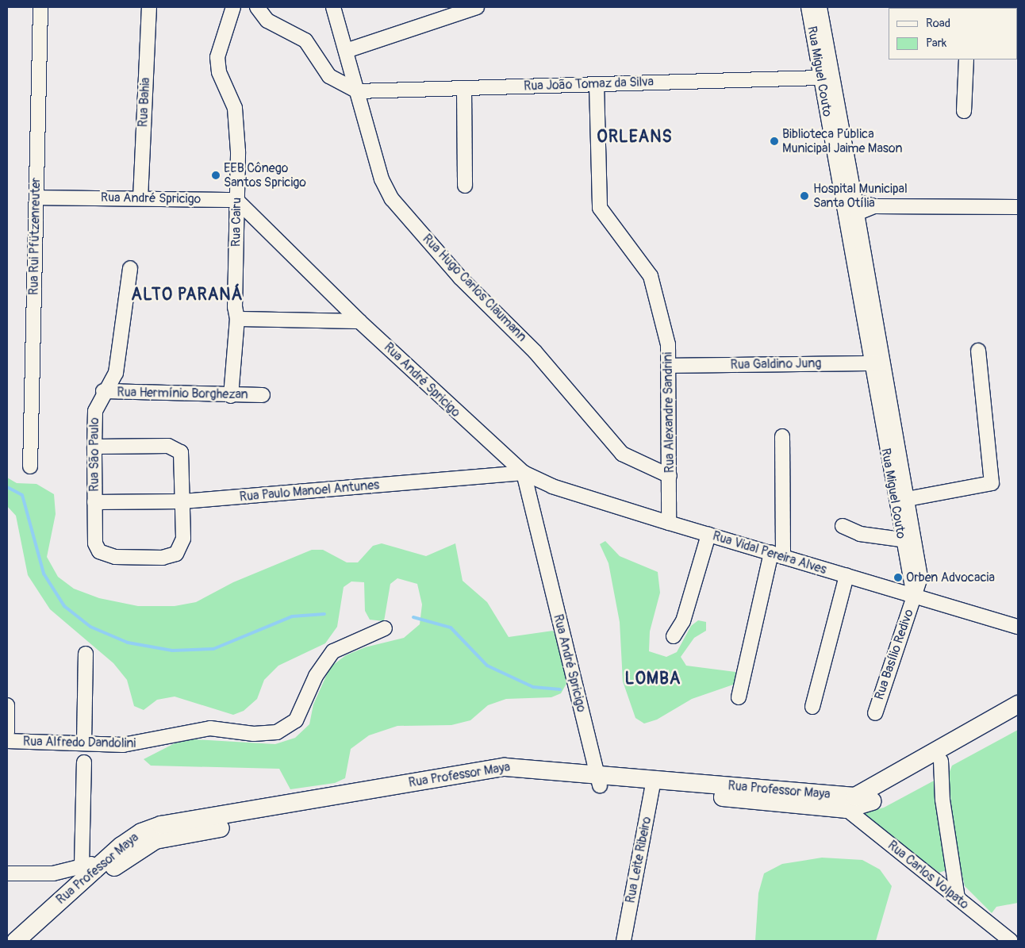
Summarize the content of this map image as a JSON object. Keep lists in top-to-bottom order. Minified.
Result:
{"streets":{"main road":["Rua Professor Maya"],"street":["Rua Miguel Couto","Rua João Tomaz da Silva","Rua Bahia","Rua André Spricigo","Rua Cairu","Rua Rui Pfützenreuter","Rua Hugo Carlos Claumann","Rua Galdino Jung","Rua Hermínio Borghezan","Rua Alexandre Sandrini","Rua São Paulo","Rua Paulo Manoel Antunes","Rua Vidal Pereira Alves","Rua Basílio Redivo","Rua Alfredo Dandolini","Rua Leite Ribeiro","Rua Carlos Volpato"]},"crossings":[["Rua Miguel Couto","Rua João Tomaz da Silva"],["Rua Miguel Couto","Rua Galdino Jung"],["Rua Miguel Couto","Rua Vidal Pereira Alves"],["Rua Miguel Couto","Rua Basílio Redivo"],["Rua João Tomaz da Silva","Rua Hugo Carlos Claumann"],["Rua João Tomaz da Silva","Rua Alexandre Sandrini"],["Rua Bahia","Rua André Spricigo"],["Rua André Spricigo","Rua Cairu"],["Rua André Spricigo","Rua Rui Pfützenreuter"],["Rua André Spricigo","Rua Paulo Manoel Antunes"],["Rua André Spricigo","Rua Vidal Pereira Alves"],["Rua André Spricigo","Rua Professor Maya"],["Rua Cairu","Rua Hermínio Borghezan"],["Rua Hugo Carlos Claumann","Rua Alexandre Sandrini"],["Rua Galdino Jung","Rua Alexandre Sandrini"],["Rua Hermínio Borghezan","Rua São Paulo"],["Rua Alexandre Sandrini","Rua Vidal Pereira Alves"],["Rua São Paulo","Rua Paulo Manoel Antunes"],["Rua Paulo Manoel Antunes","Rua Vidal Pereira Alves"],["Rua Vidal Pereira Alves","Rua Basílio Redivo"],["Rua Professor Maya","Rua Leite Ribeiro"],["Rua Professor Maya","Rua Carlos Volpato"]],"districts":["ORLEANS","ALTO PARANÁ","LOMBA"],"places":["Biblioteca Pública Municipal Jaime Mason","EEB Cônego Santos Spricigo","Hospital Municipal Santa Otília","Orben Advocacia"],"legend":["Road","Park"]}
